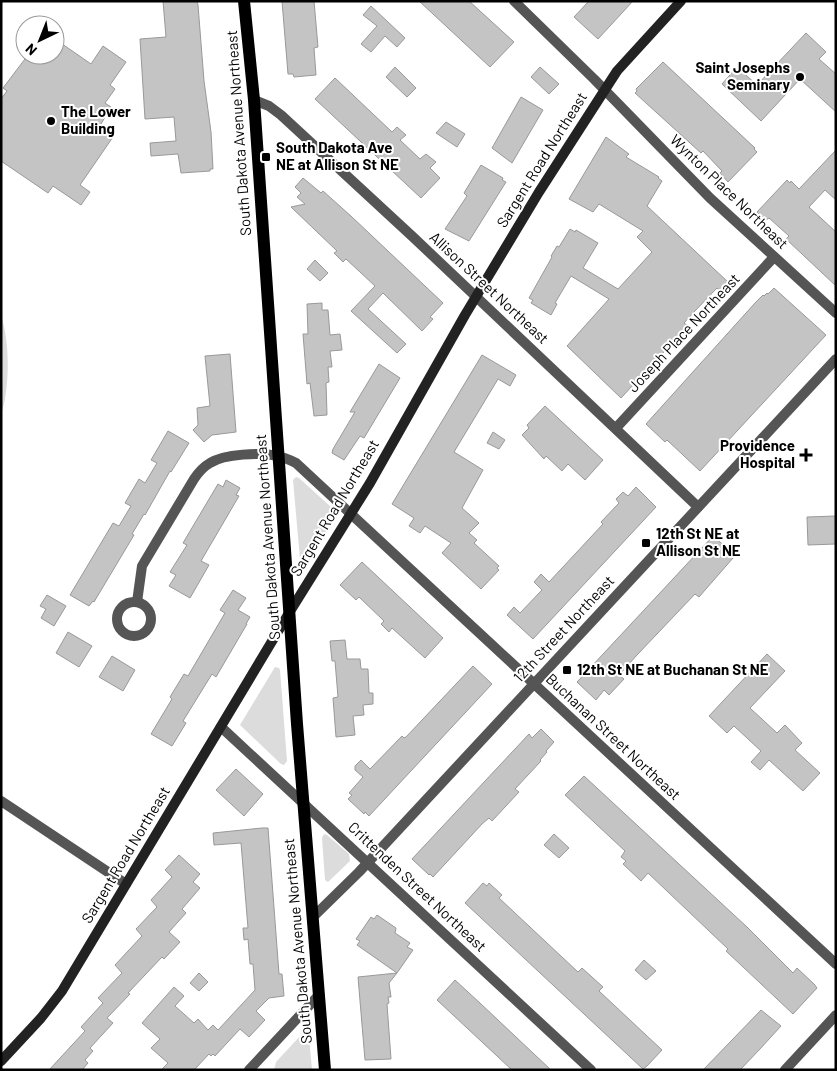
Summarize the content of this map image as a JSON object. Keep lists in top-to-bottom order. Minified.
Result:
{"streets":{"main road":["South Dakota Avenue Northeast","Sargent Road Northeast"],"street":["Wynton Place Northeast","Allison Street Northeast","Joseph Place Northeast","12th Street Northeast","Buchanan Street Northeast","Crittenden Street Northeast"]},"crossings":[["South Dakota Avenue Northeast","Sargent Road Northeast"],["South Dakota Avenue Northeast","Allison Street Northeast"],["South Dakota Avenue Northeast","12th Street Northeast"],["South Dakota Avenue Northeast","Buchanan Street Northeast"],["South Dakota Avenue Northeast","Crittenden Street Northeast"],["Sargent Road Northeast","Wynton Place Northeast"],["Sargent Road Northeast","Allison Street Northeast"],["Sargent Road Northeast","Buchanan Street Northeast"],["Sargent Road Northeast","Crittenden Street Northeast"],["Wynton Place Northeast","Joseph Place Northeast"],["Allison Street Northeast","Joseph Place Northeast"],["Allison Street Northeast","12th Street Northeast"],["12th Street Northeast","Buchanan Street Northeast"],["12th Street Northeast","Crittenden Street Northeast"]],"places":{"other":["Saint Josephs Seminary","The Lower Building"],"transit":["South Dakota Ave NE at Allison St NE","12th St NE at Allison St NE","12th St NE at Buchanan St NE"],"health":["Providence Hospital"]},"north":"bottom left"}
